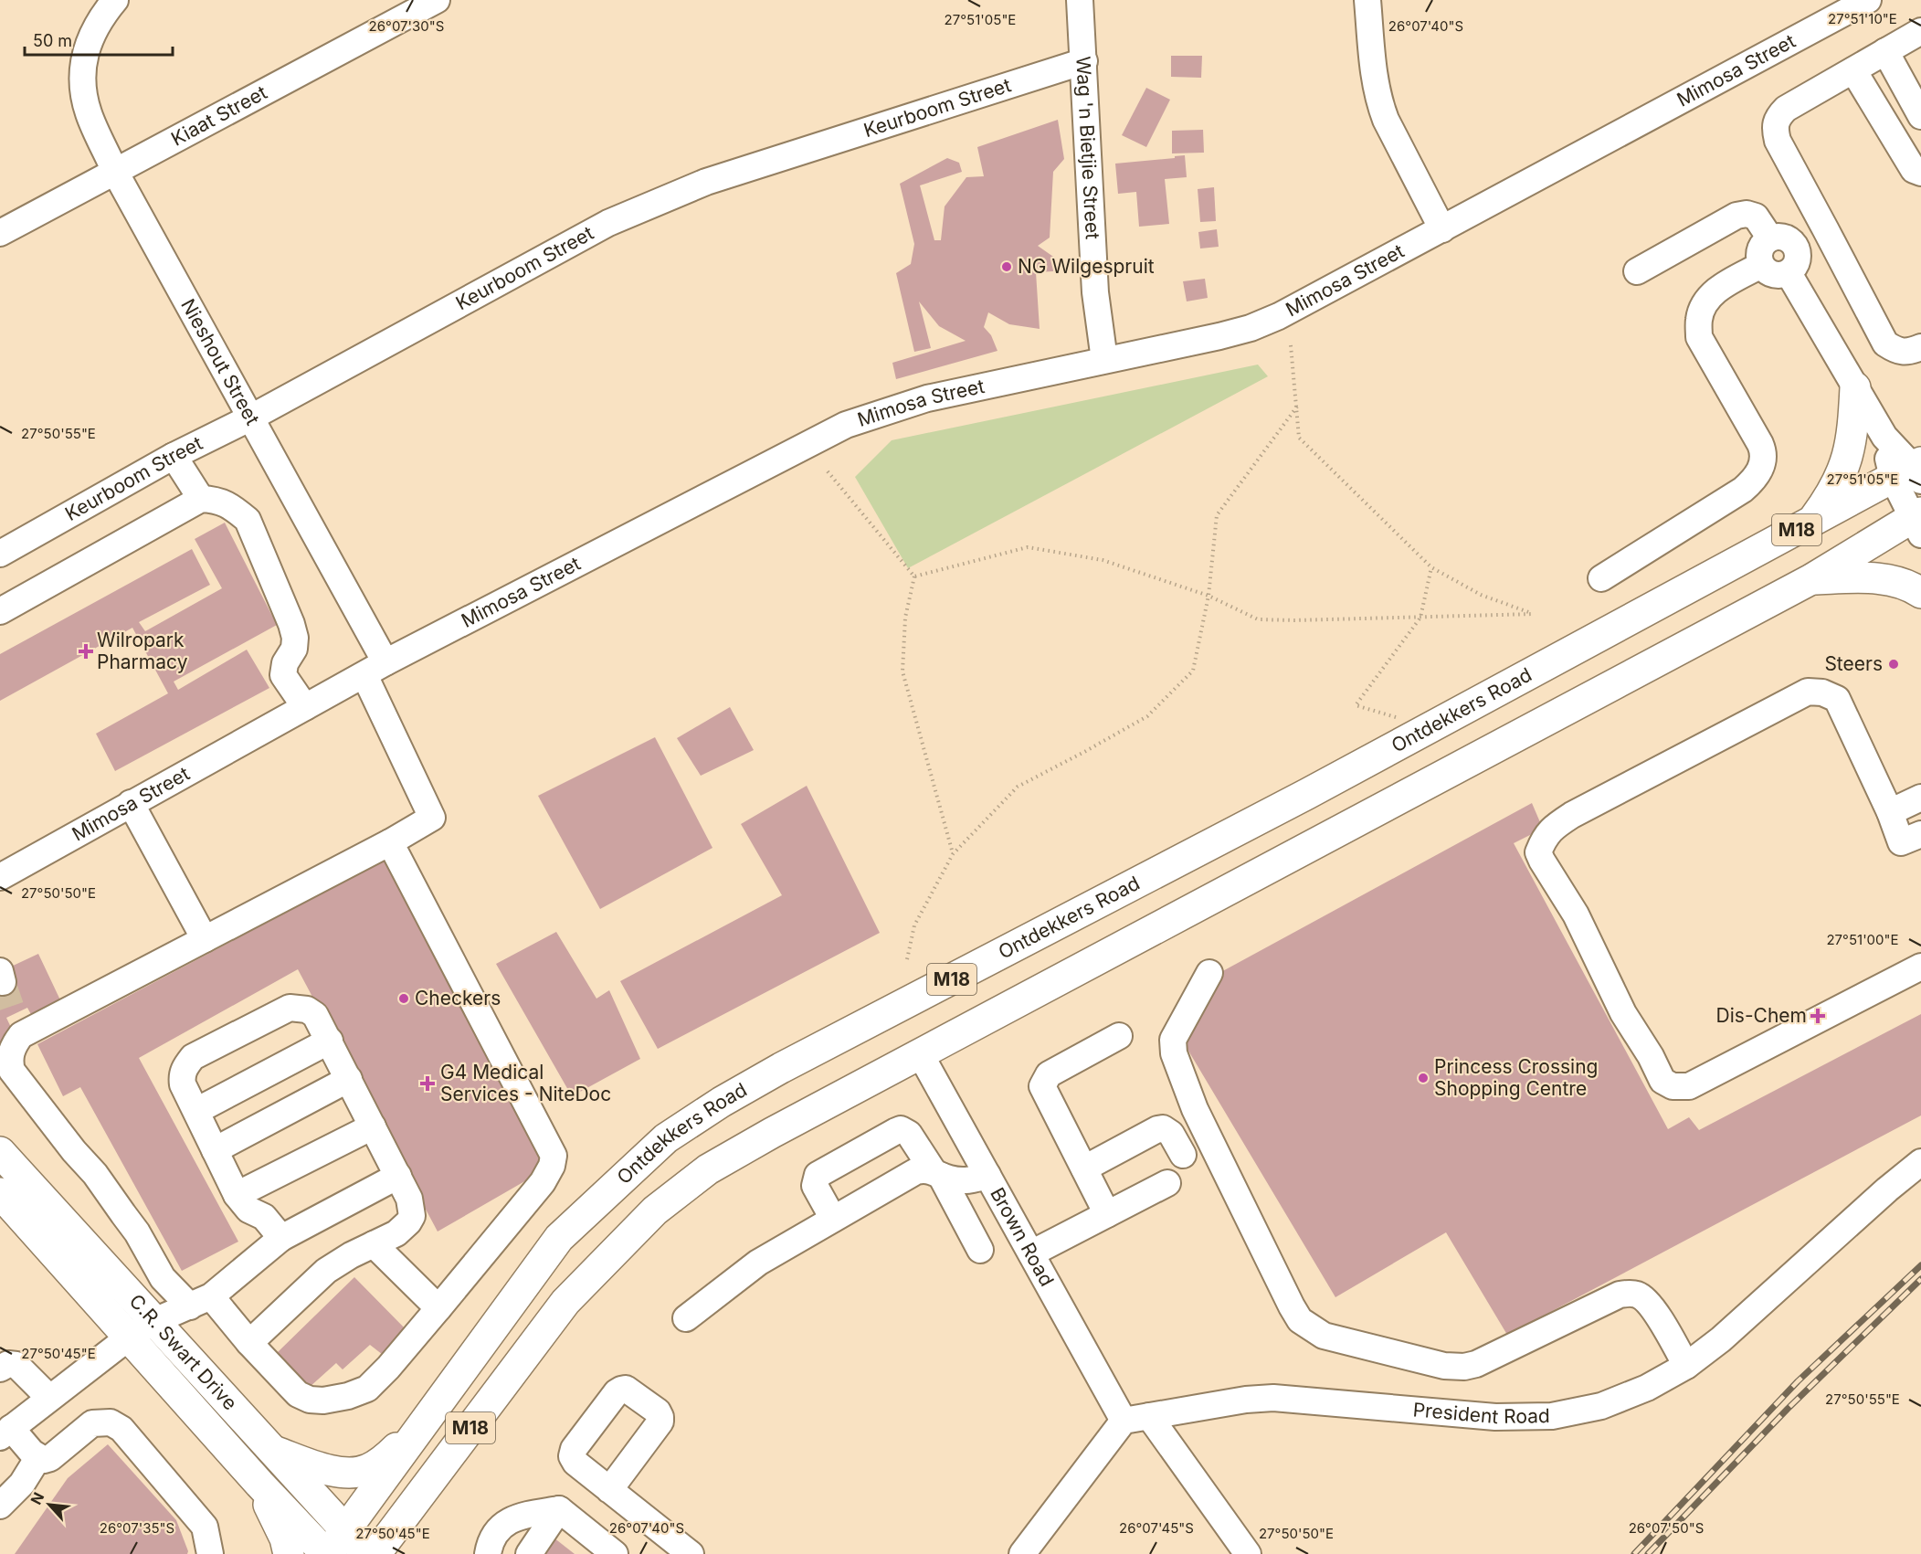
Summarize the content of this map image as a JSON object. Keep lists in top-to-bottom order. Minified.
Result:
{"streets":{"main road":["M18","Ontdekkers Road","C.R. Swart Drive"],"street":["Mimosa Street","Keurboom Street","Kiaat Street","Wag 'n Bietjie Street","Nieshout Street","Brown Road","President Road"]},"crossings":[["Mimosa Street","Wag 'n Bietjie Street"],["Mimosa Street","Nieshout Street"],["Keurboom Street","Wag 'n Bietjie Street"],["Keurboom Street","Nieshout Street"],["Kiaat Street","Nieshout Street"],["M18","Brown Road"],["Ontdekkers Road","C.R. Swart Drive"],["Brown Road","President Road"]],"places":{"other":["NG Wilgespruit","Steers","Checkers","Princess Crossing Shopping Centre"],"health":["Wilropark Pharmacy","Dis-Chem","G4 Medical Services - NiteDoc"]},"scale_bar":"50 m","north":"top left","coordinates":["27°51'10\"E","27°51'05\"E","26°07'30\"S","26°07'40\"S","27°50'55\"E","27°50'50\"E","27°51'00\"E","27°50'45\"E","26°07'35\"S","26°07'45\"S","26°07'50\"S"]}
